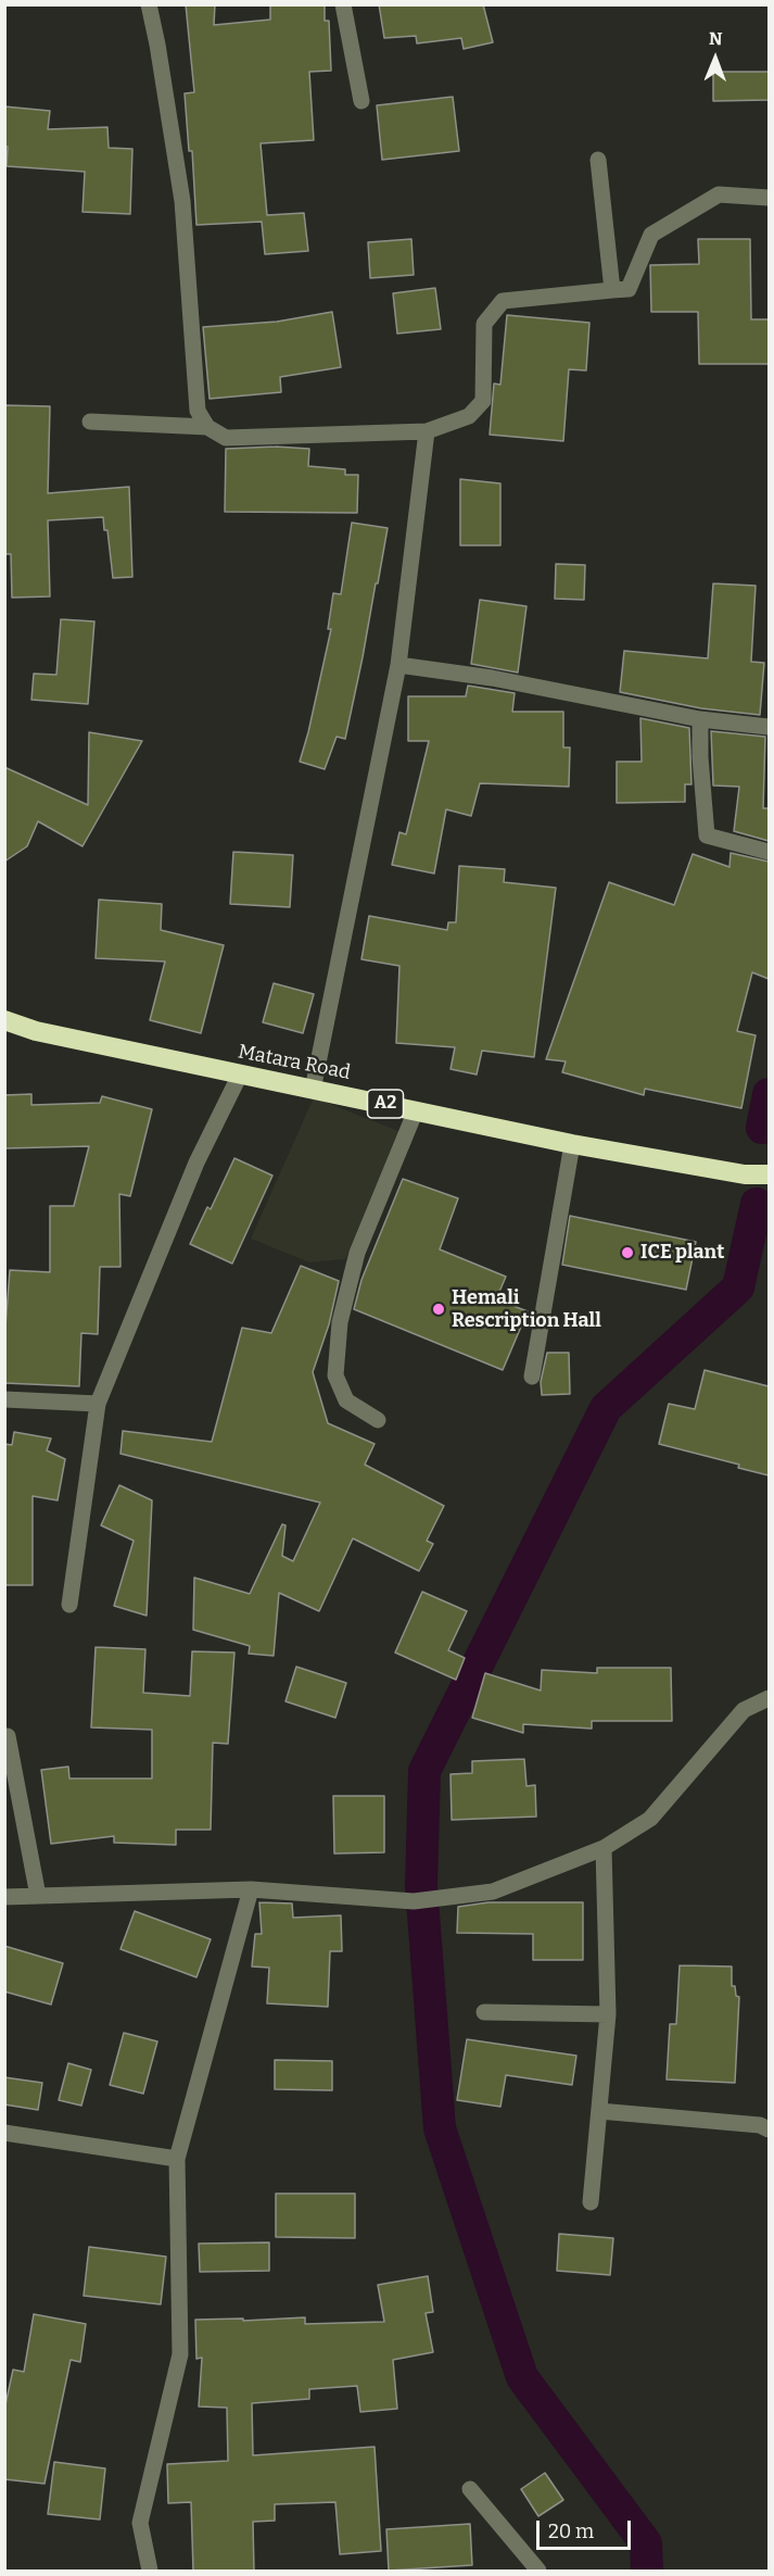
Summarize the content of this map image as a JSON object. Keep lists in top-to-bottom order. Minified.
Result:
{"streets":{"highway":["Matara Road","A2"]},"places":["ICE plant","Hemali Rescription Hall"],"scale_bar":"20 m","north":"top"}
